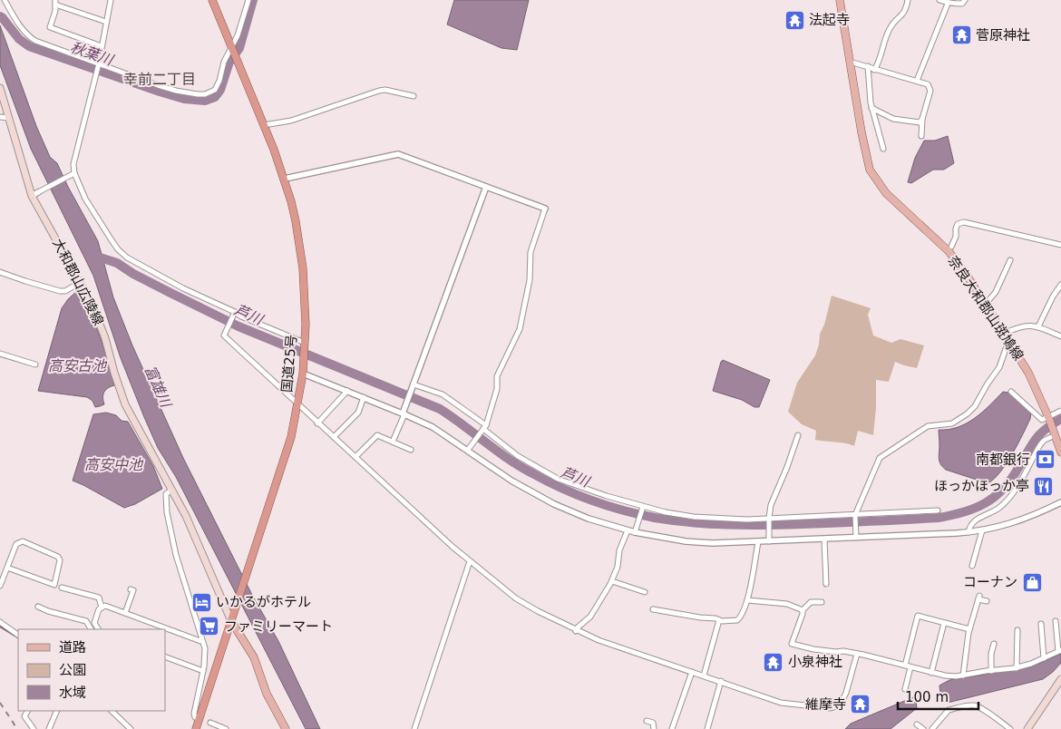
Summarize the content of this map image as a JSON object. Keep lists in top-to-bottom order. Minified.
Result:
{"streets":{"highway":["国道25号"],"main road":["大和郡山広陵線","奈良大和郡山斑鳩線"]},"crossings":[["大和郡山広陵線","国道25号"]],"districts":["幸前二丁目"],"water":["秋葉川","芦川","高安古池","富雄川","高安中池"],"places":{"temple":["法起寺","菅原神社","小泉神社","維摩寺"],"bank":["南都銀行"],"restaurant":["ほっかほっか亭"],"shop":["コーナン"],"hotel":["いかるがホテル"],"supermarket":["ファミリーマート"]},"legend":["道路","公園","水域"],"scale_bar":"100 m"}
